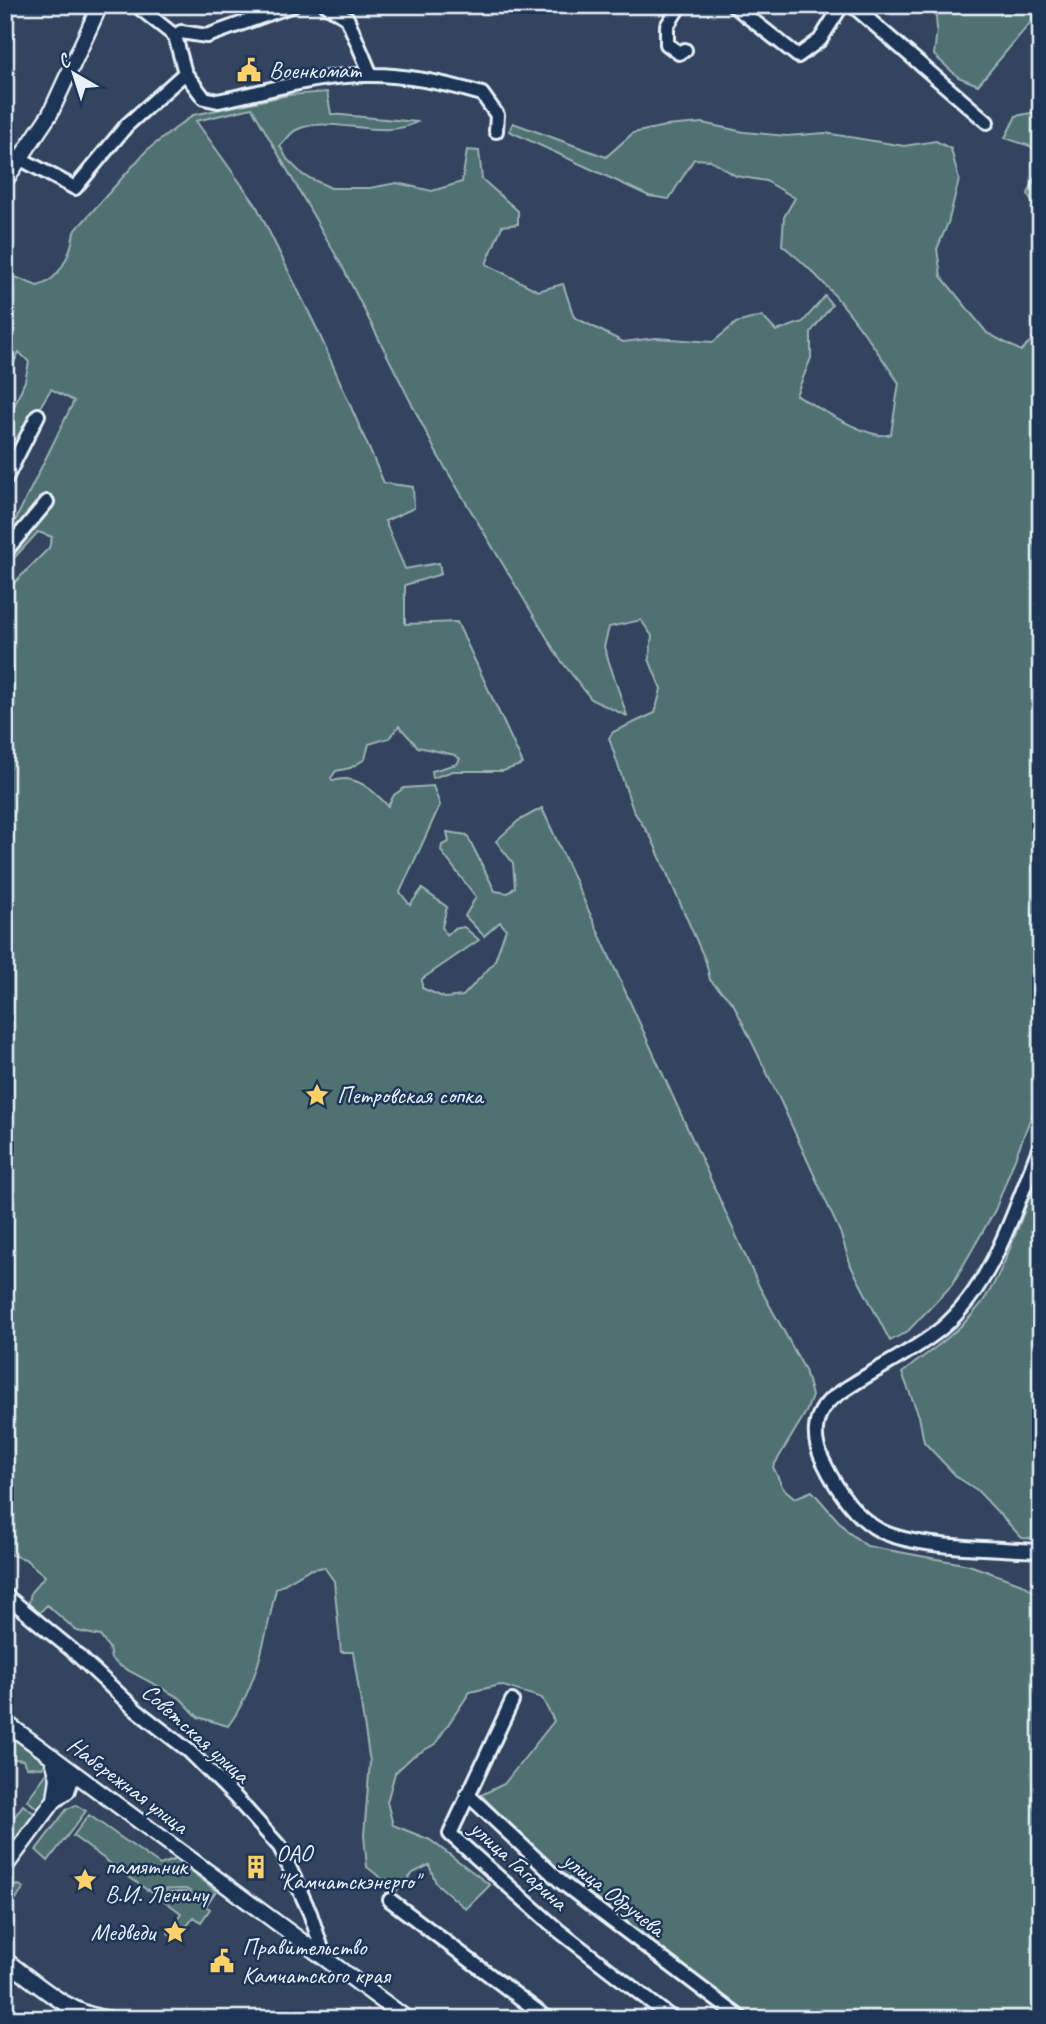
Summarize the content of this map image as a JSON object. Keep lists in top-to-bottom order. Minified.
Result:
{"streets":{"main road":["Набережная улица"],"street":["Советская улица","улица Гагарина","улица Обручева"]},"crossings":[["Советская улица","Набережная улица"],["улица Гагарина","улица Обручева"]],"places":{"public building":["Военкомат","Правительство Камчатского края"],"place":["Петровская сопка","памятник В.И. Ленину","Медведи"],"building":["ОАО \"Камчатскэнерго\""]},"north":"top left"}
